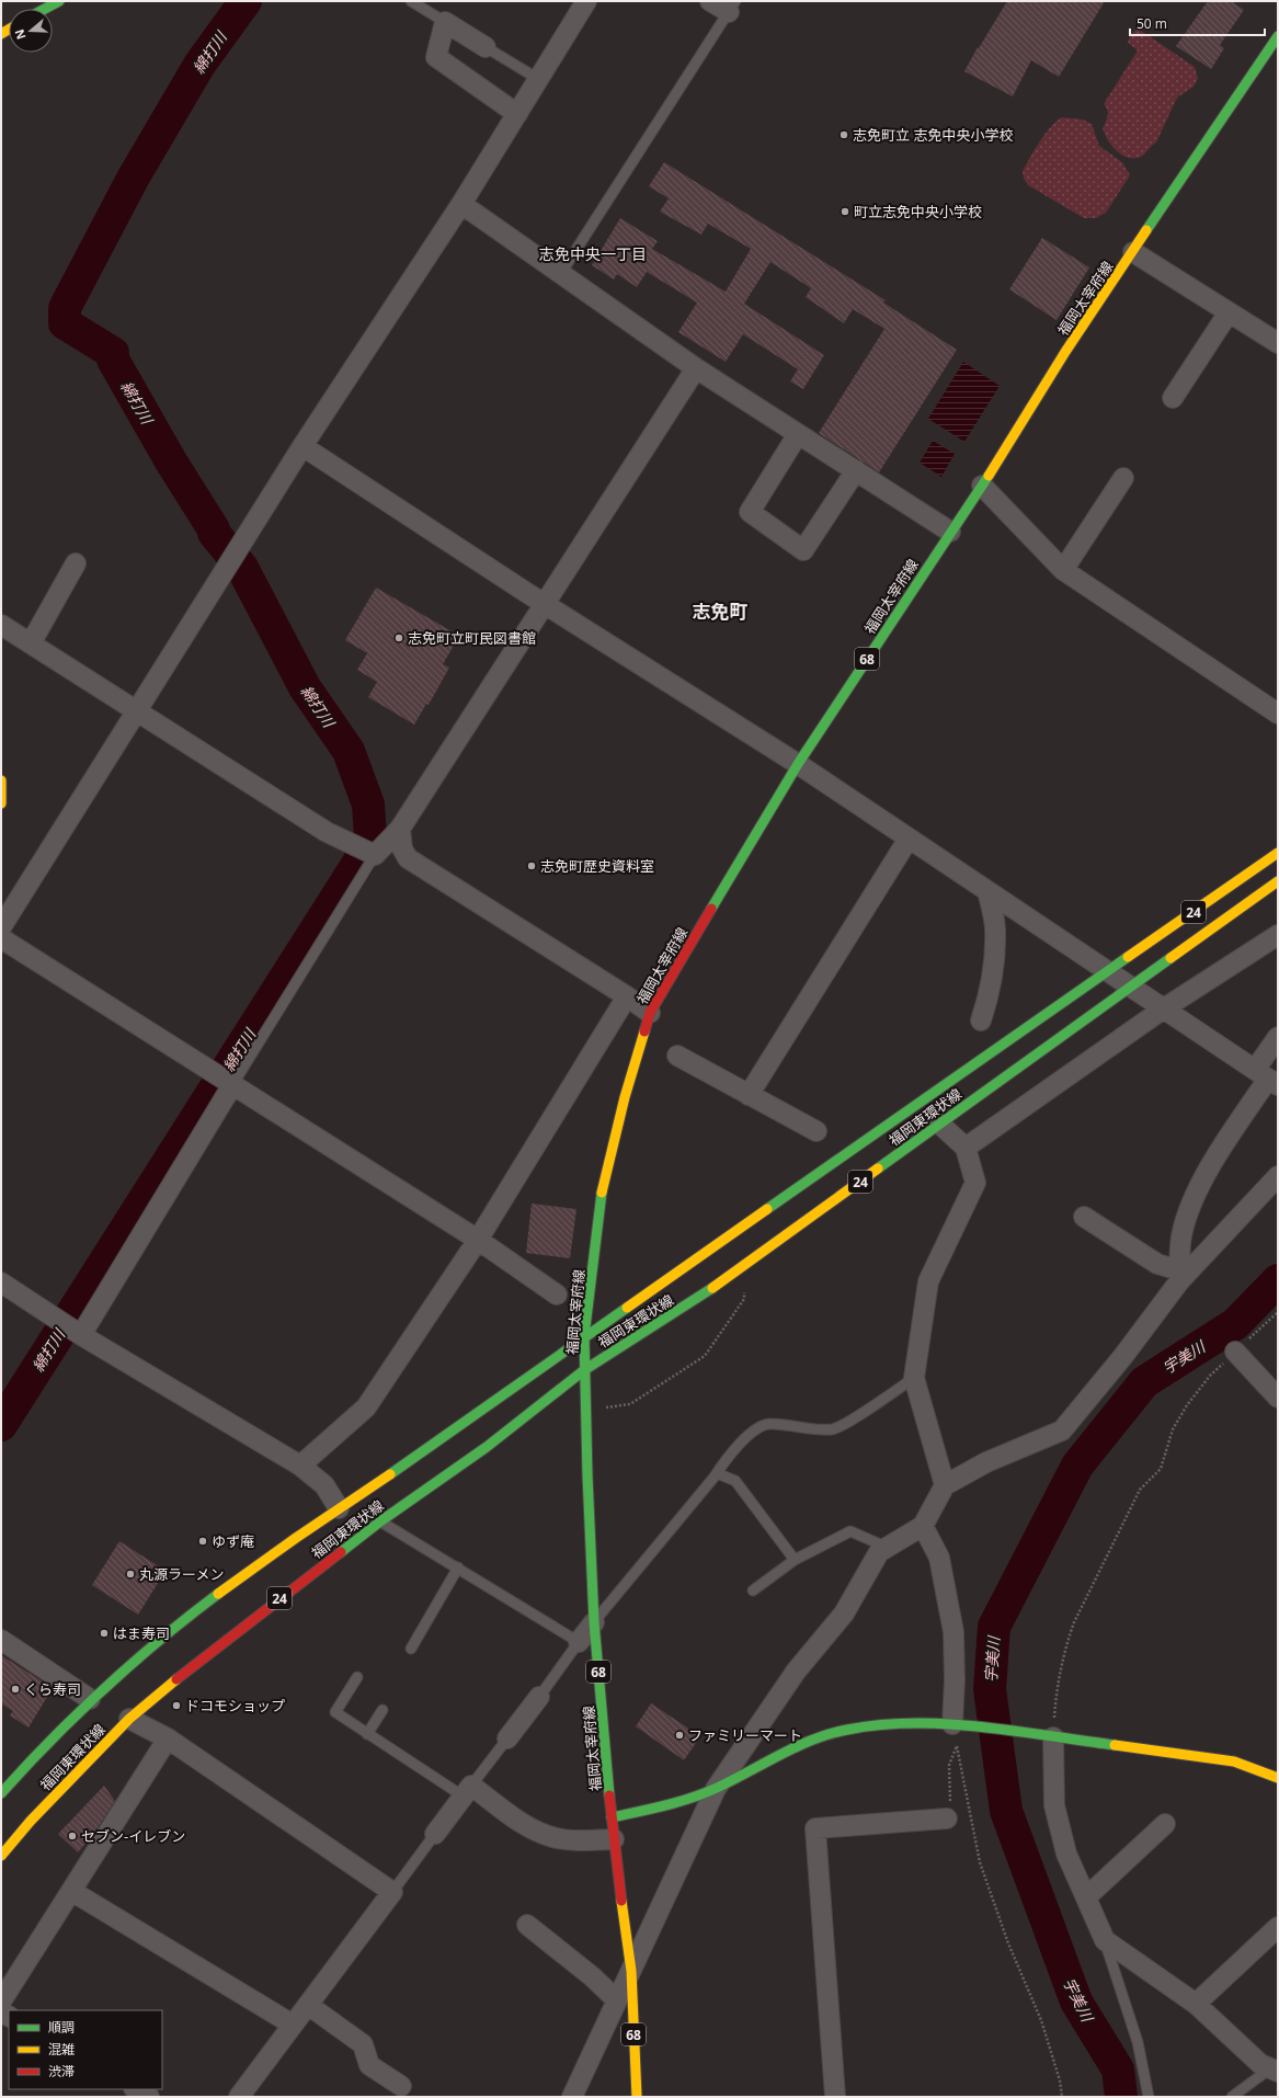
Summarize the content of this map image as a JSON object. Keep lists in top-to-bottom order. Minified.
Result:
{"streets":{"main road":["福岡太宰府線","68","24","福岡東環状線"]},"crossings":[["福岡太宰府線","福岡東環状線"]],"districts":["志免中央一丁目","志免町"],"water":["綿打川","宇美川"],"places":["志免町立 志免中央小学校","町立志免中央小学校","志免町立町民図書館","志免町歴史資料室","ゆず庵","丸源ラーメン","はま寿司","くら寿司","ドコモショップ","ファミリーマート","セブン-イレブン"],"legend":["順調","混雑","渋滞"],"scale_bar":"50 m","north":"left"}
